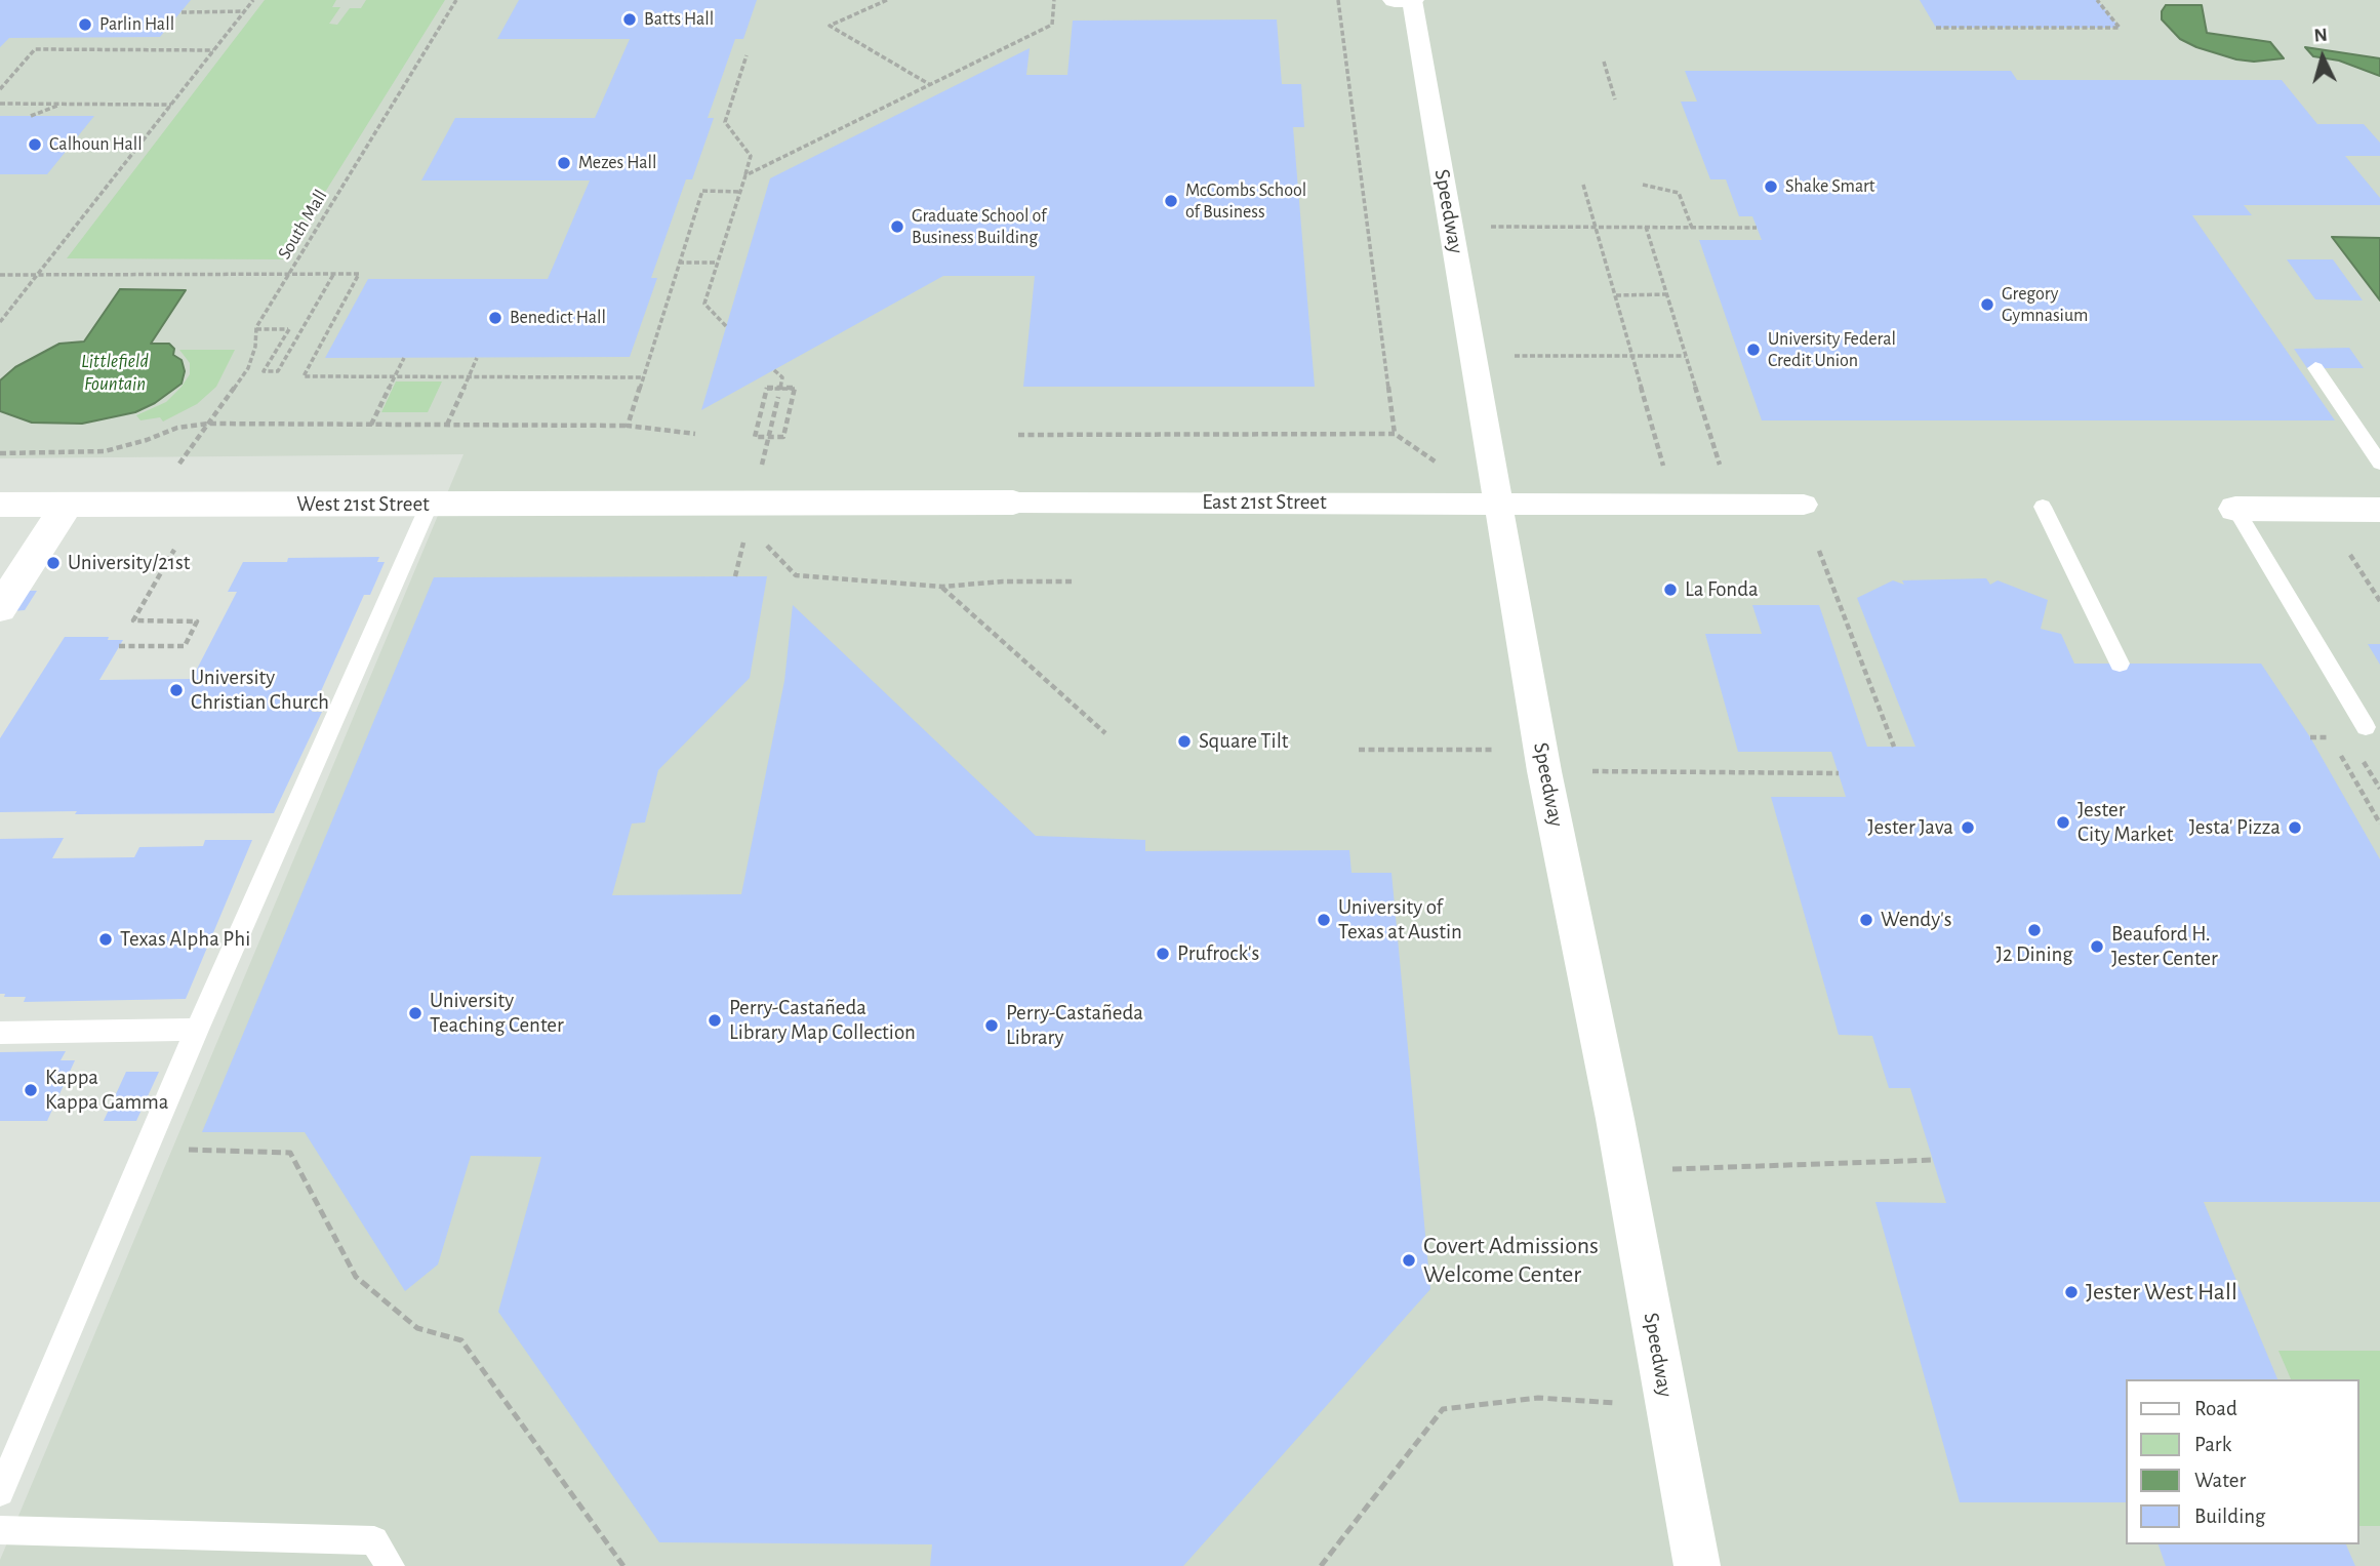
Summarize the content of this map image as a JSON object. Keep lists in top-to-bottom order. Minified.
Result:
{"streets":{"street":["Speedway","East 21st Street","West 21st Street"],"path":["South Mall"]},"crossings":[["Speedway","East 21st Street"],["East 21st Street","West 21st Street"]],"water":["Littlefield Fountain"],"places":["Batts Hall","Parlin Hall","Calhoun Hall","Mezes Hall","Shake Smart","McCombs School of Business","Graduate School of Business Building","Gregory Gymnasium","Benedict Hall","University Federal Credit Union","University/21st","La Fonda","University Christian Church","Square Tilt","Jester City Market","Jester Java","Jesta' Pizza","University of Texas at Austin","Wendy's","J2 Dining","Texas Alpha Phi","Beauford H. Jester Center","Prufrock's","University Teaching Center","Perry-Castañeda Library Map Collection","Perry-Castañeda Library","Kappa Kappa Gamma","Covert Admissions Welcome Center","Jester West Hall"],"legend":["Road","Park","Water","Building"],"north":"top"}
